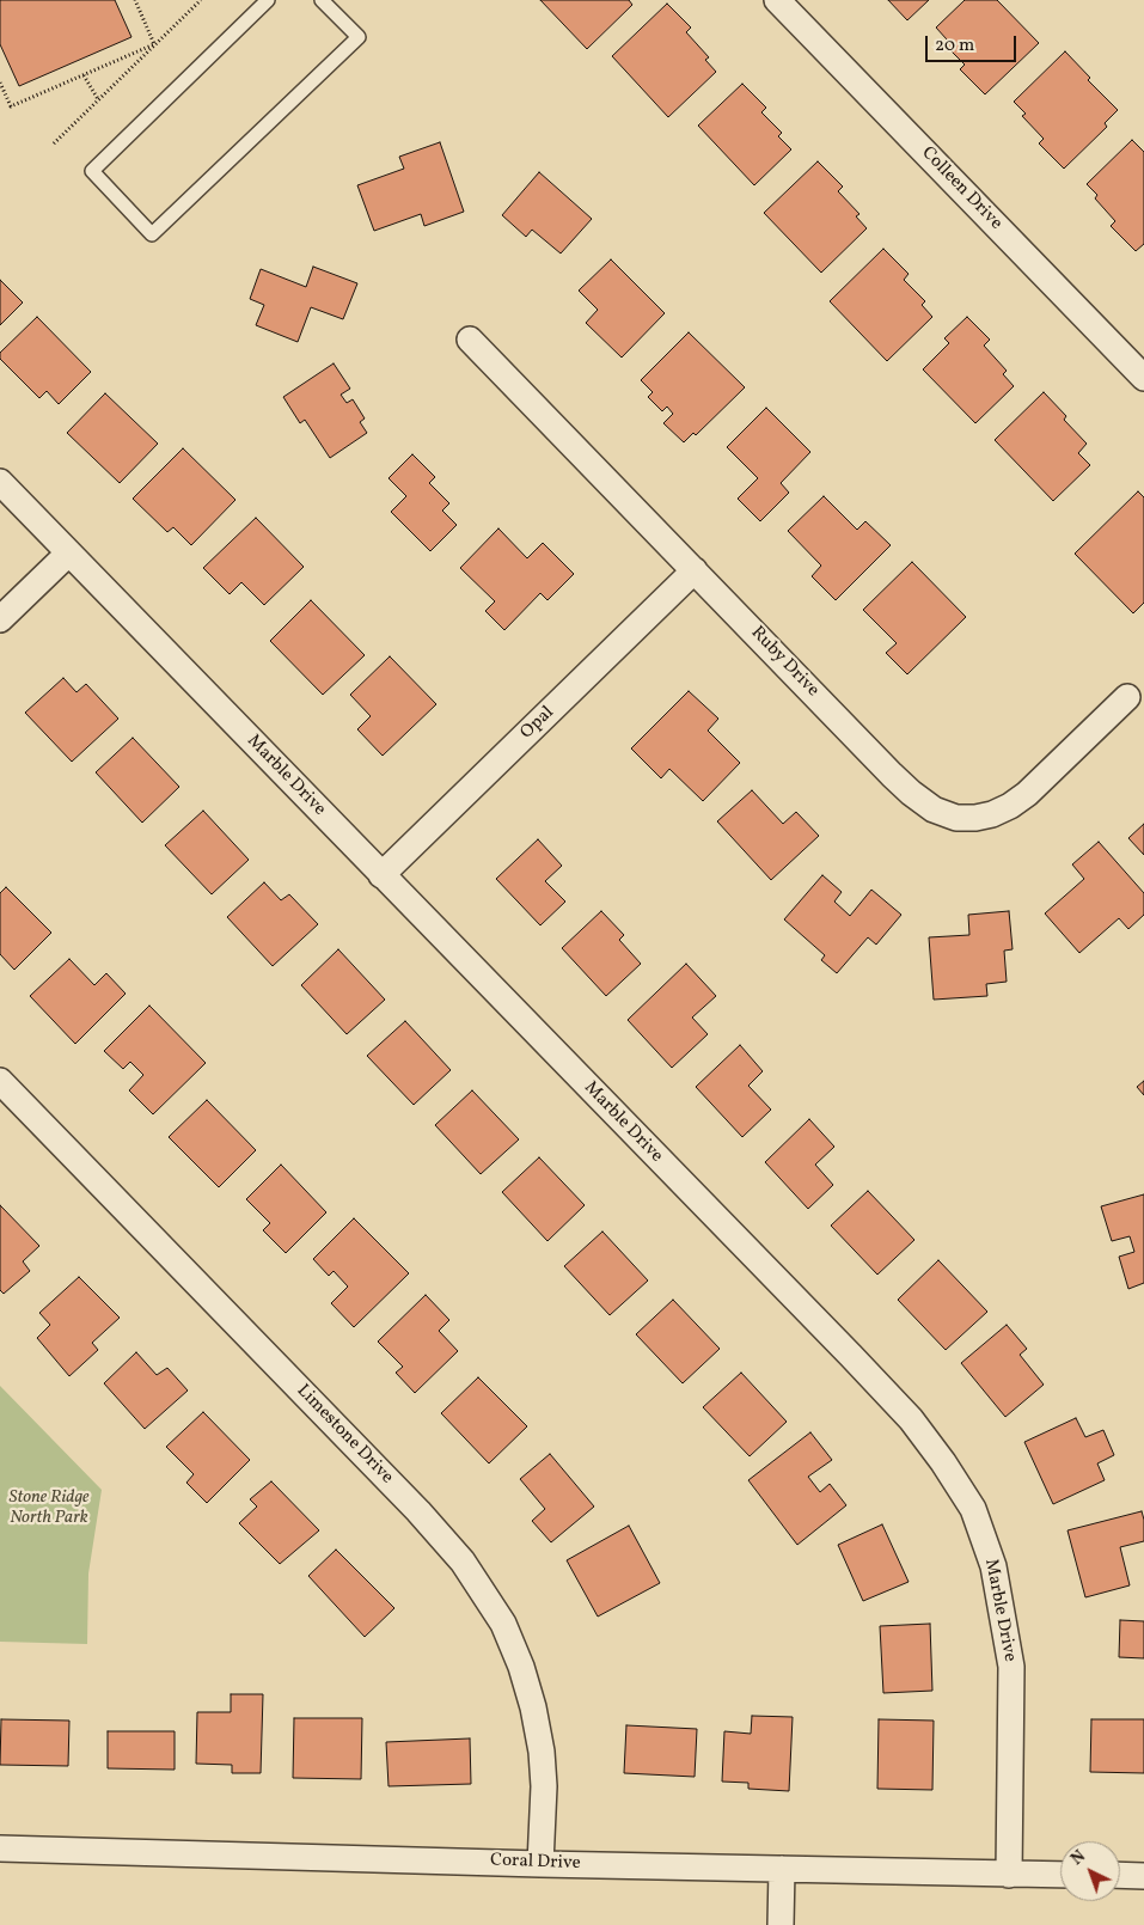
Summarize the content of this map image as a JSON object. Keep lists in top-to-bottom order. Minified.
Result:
{"streets":{"street":["Colleen Drive","Ruby Drive","Opal","Marble Drive","Limestone Drive","Coral Drive"]},"crossings":[["Ruby Drive","Opal"],["Opal","Marble Drive"],["Marble Drive","Coral Drive"],["Limestone Drive","Coral Drive"]],"parks":["Stone Ridge North Park"],"scale_bar":"20 m","north":"top left"}
